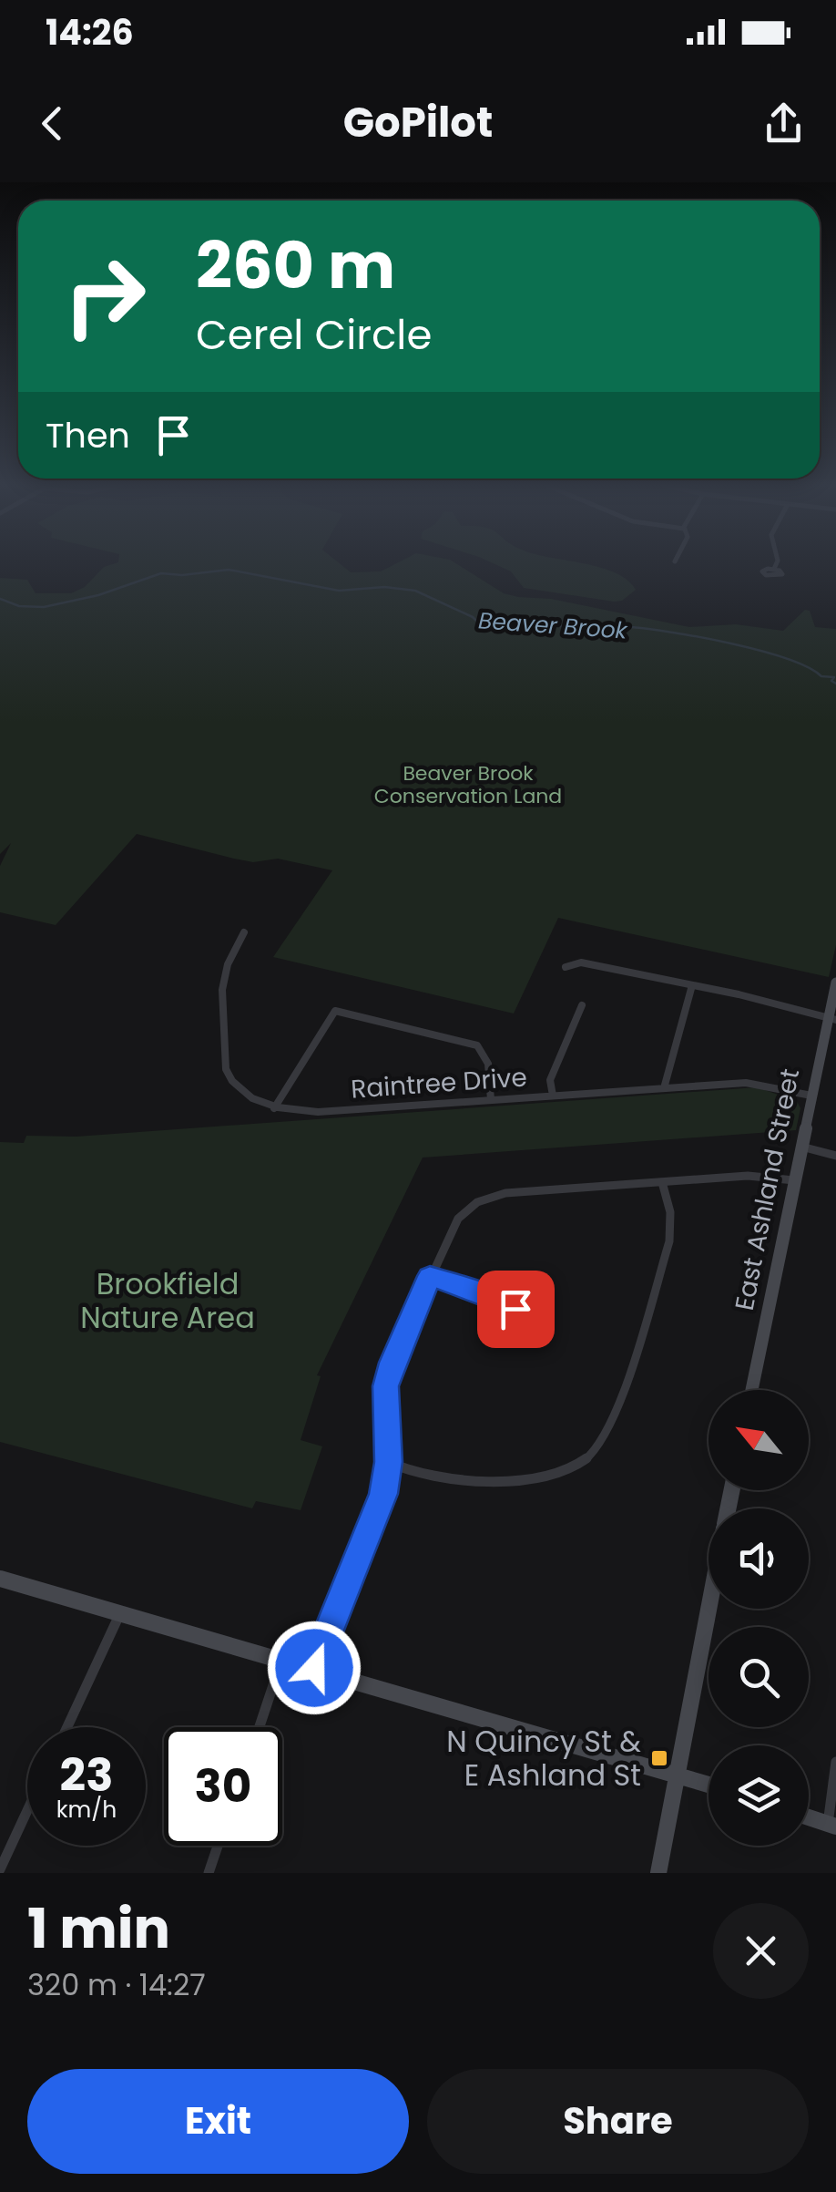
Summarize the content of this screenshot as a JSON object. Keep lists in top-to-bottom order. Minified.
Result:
{"streets":{"main road":["East Ashland Street"],"street":["Raintree Drive"]},"crossings":[["Raintree Drive","East Ashland Street"]],"water":["Beaver Brook"],"parks":["Beaver Brook Conservation Land","Brookfield Nature Area"],"places":{"transit":["N Quincy St & E Ashland St"]},"north":"top left","page":{"status":"14:26","header":"GoPilot","turn":["260 m","Cerel Circle"],"then":"Then","speed":"23 km/h","limit":"30","heading":["1 min","320 m · 14:27"],"buttons":["Exit","Share"]}}
